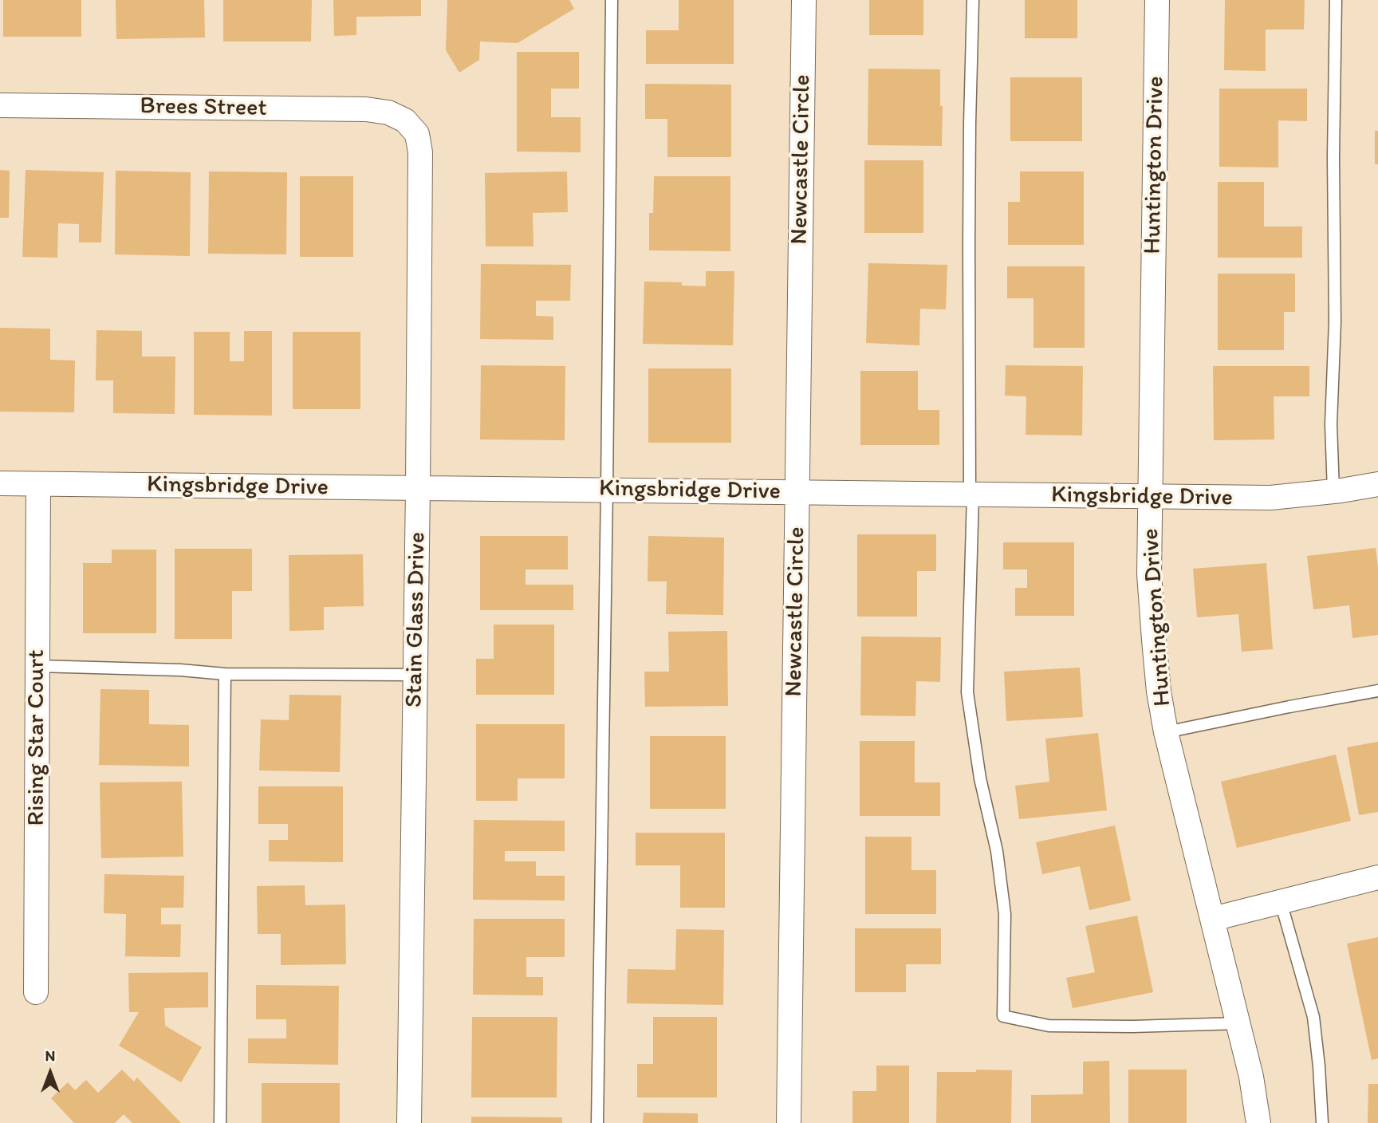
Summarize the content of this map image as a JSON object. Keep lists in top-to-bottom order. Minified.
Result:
{"streets":{"street":["Brees Street","Newcastle Circle","Huntington Drive","Kingsbridge Drive","Stain Glass Drive","Rising Star Court"]},"crossings":[["Brees Street","Stain Glass Drive"],["Newcastle Circle","Kingsbridge Drive"],["Huntington Drive","Kingsbridge Drive"],["Kingsbridge Drive","Stain Glass Drive"],["Kingsbridge Drive","Rising Star Court"]],"north":"top"}
